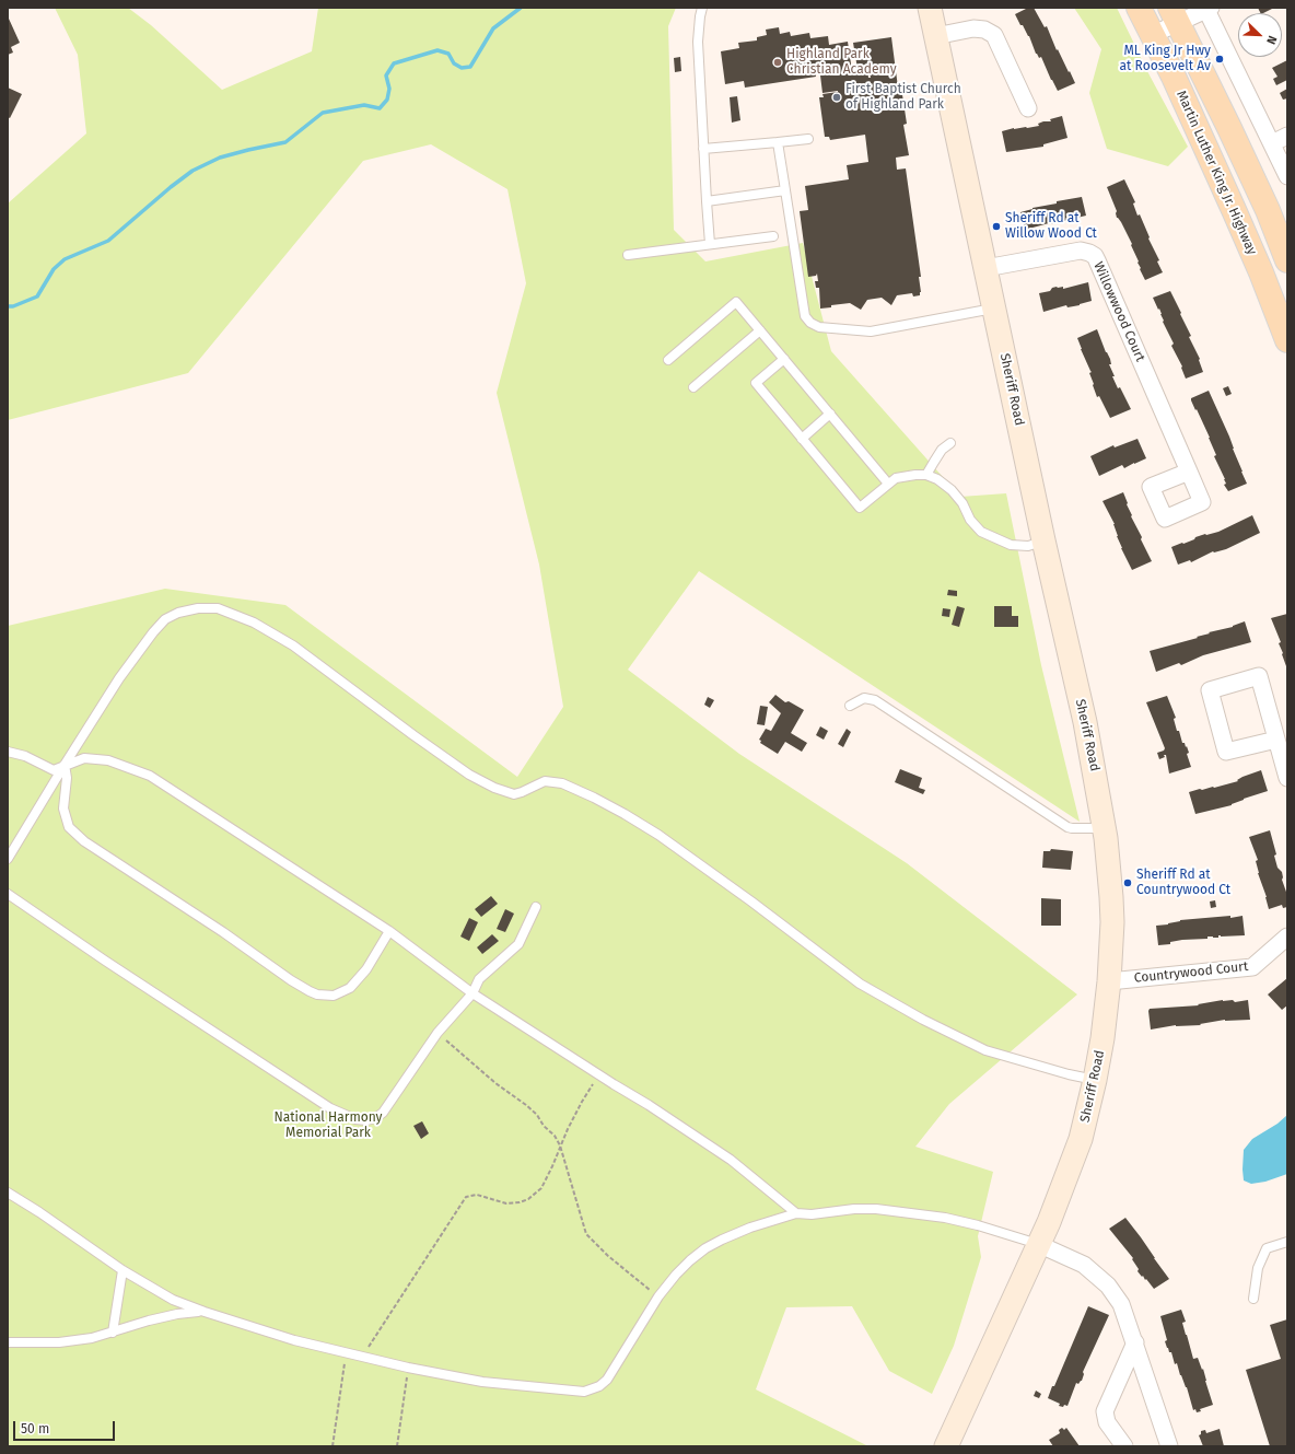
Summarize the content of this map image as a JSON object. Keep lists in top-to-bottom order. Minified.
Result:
{"streets":{"main road":["Martin Luther King Jr. Highway","Sheriff Road"],"street":["Willowwood Court","Countrywood Court"]},"crossings":[["Willowwood Court","Sheriff Road"],["Sheriff Road","Countrywood Court"]],"parks":["National Harmony Memorial Park"],"places":["ML King Jr Hwy at Roosevelt Av","Highland Park Christian Academy","First Baptist Church of Highland Park","Sheriff Rd at Willow Wood Ct","Sheriff Rd at Countrywood Ct"],"scale_bar":"50 m","north":"bottom right"}
